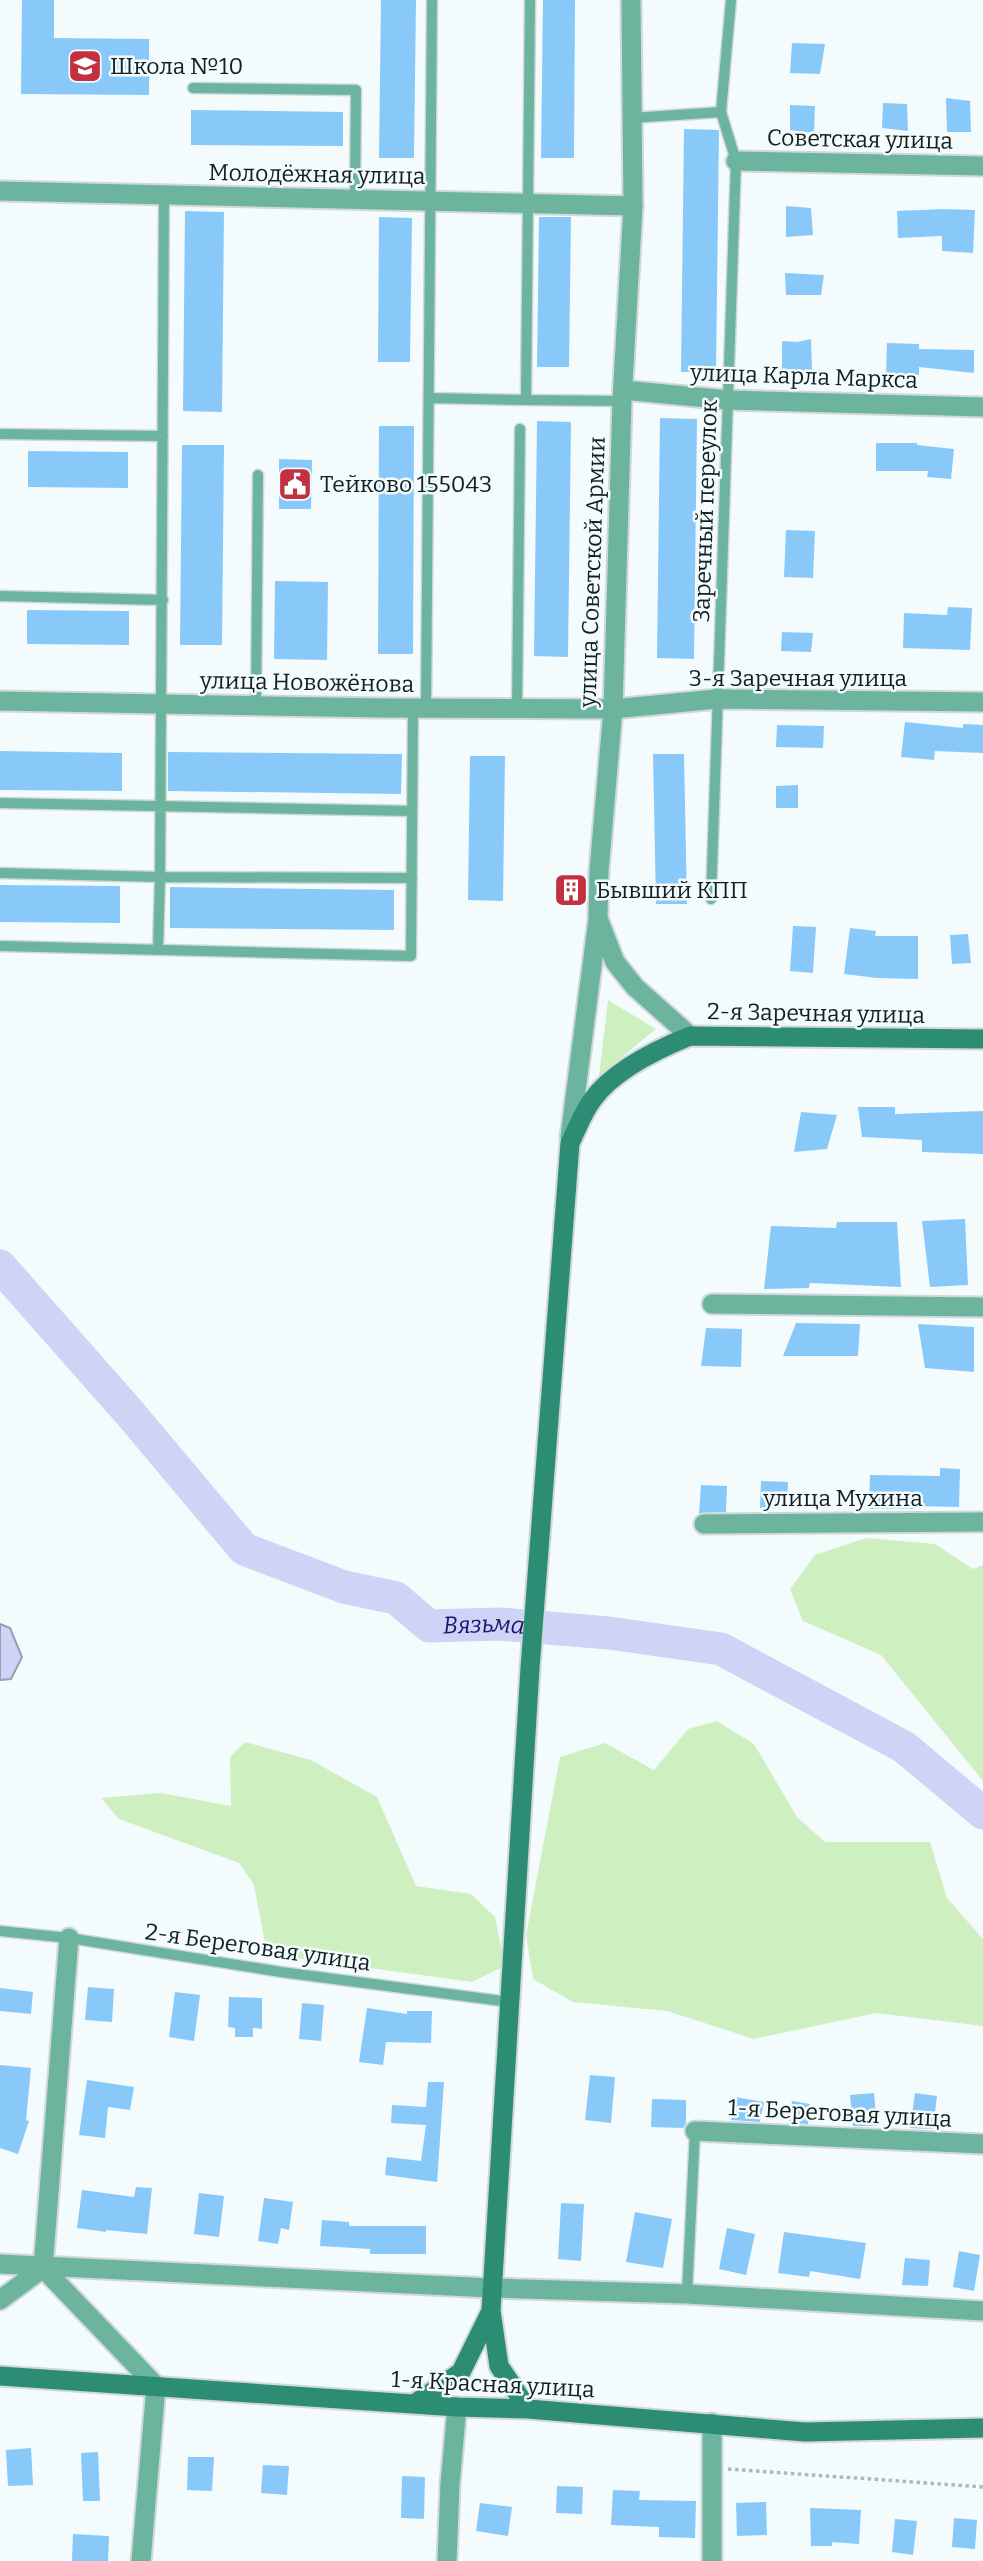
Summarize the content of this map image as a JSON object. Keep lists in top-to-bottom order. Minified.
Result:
{"streets":{"main road":["2-я Заречная улица","1-я Красная улица"],"street":["Советская улица","Молодёжная улица","улица Карла Маркса","улица Советской Армии","3-я Заречная улица","улица Новожёнова","улица Мухина","1-я Береговая улица"],"lane":["Заречный переулок","2-я Береговая улица"]},"crossings":[["Советская улица","Заречный переулок"],["Молодёжная улица","улица Советской Армии"],["улица Карла Маркса","Заречный переулок"],["улица Карла Маркса","улица Советской Армии"],["Заречный переулок","3-я Заречная улица"],["улица Советской Армии","3-я Заречная улица"],["улица Советской Армии","улица Новожёнова"],["улица Советской Армии","2-я Заречная улица"],["3-я Заречная улица","улица Новожёнова"]],"water":["Вязьма"],"places":{"school or university":["Школа №10"],"public building":["Тейково 155043"],"building":["Бывший КПП"]}}
